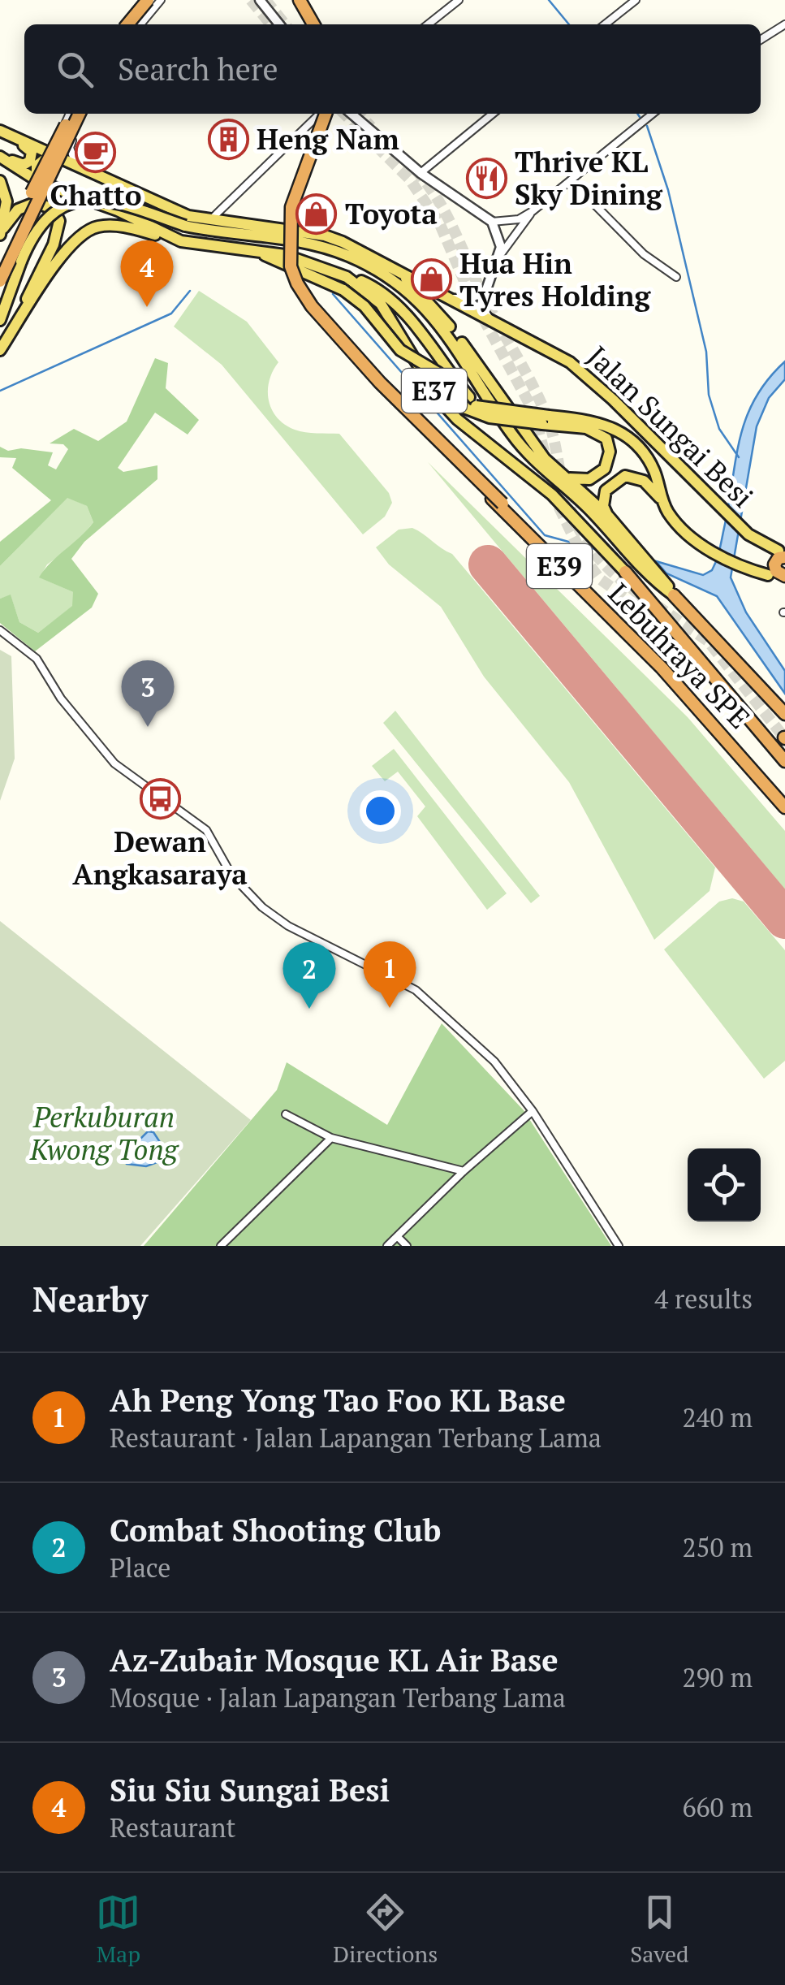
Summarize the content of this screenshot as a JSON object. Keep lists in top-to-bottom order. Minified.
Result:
{"streets":{"highway":["E37","Jalan Sungai Besi","E39","Lebuhraya SPE"]},"crossings":[["E37","Jalan Sungai Besi"]],"parks":["Perkuburan Kwong Tong"],"places":{"building":["Heng Nam"],"cafe":["Chatto"],"restaurant":["Thrive KL Sky Dining"],"shop":["Toyota","Hua Hin Tyres Holding"],"bus stop":["Dewan Angkasaraya"]},"page":{"search":"Search here","pins":["4","3","1","2"],"heading":["Nearby","4 results"],"list":[{"mark":"1","name":"Ah Peng Yong Tao Foo KL Base","note":"Restaurant · Jalan Lapangan Terbang Lama","value":"240 m"},{"mark":"2","name":"Combat Shooting Club","note":"Place","value":"250 m"},{"mark":"3","name":"Az-Zubair Mosque KL Air Base","note":"Mosque · Jalan Lapangan Terbang Lama","value":"290 m"},{"mark":"4","name":"Siu Siu Sungai Besi","note":"Restaurant","value":"660 m"}],"nav":["Map","Directions","Saved"]}}
